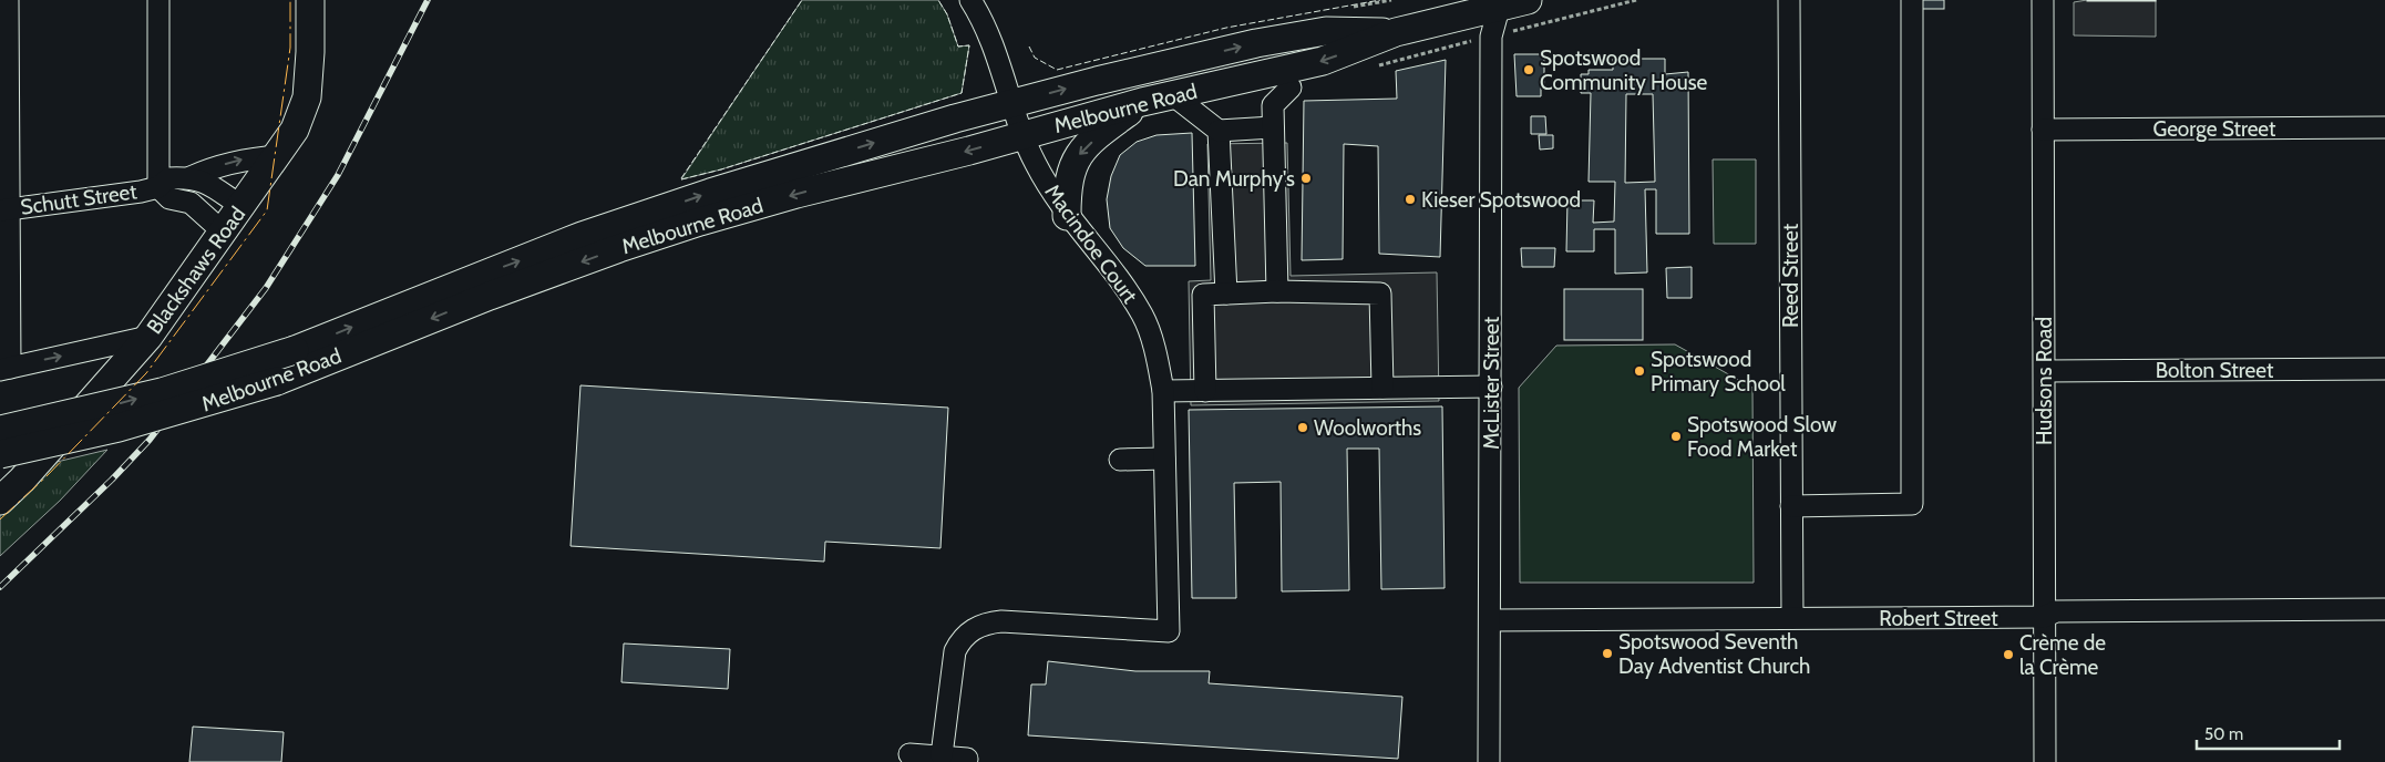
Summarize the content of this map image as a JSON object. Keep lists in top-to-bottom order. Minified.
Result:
{"streets":{"main road":["Melbourne Road","Blackshaws Road"],"street":["George Street","Schutt Street","Macindoe Court","Reed Street","Bolton Street","Hudsons Road","McLister Street","Robert Street"]},"crossings":[["Melbourne Road","Macindoe Court"],["Melbourne Road","McLister Street"],["George Street","Hudsons Road"],["Schutt Street","Blackshaws Road"],["Reed Street","Robert Street"],["Bolton Street","Hudsons Road"],["Hudsons Road","Robert Street"],["McLister Street","Robert Street"]],"places":["Spotswood Community House","Dan Murphy's","Kieser Spotswood","Spotswood Primary School","Woolworths","Spotswood Slow Food Market","Spotswood Seventh Day Adventist Church","Crème de la Crème"],"scale_bar":"50 m"}
